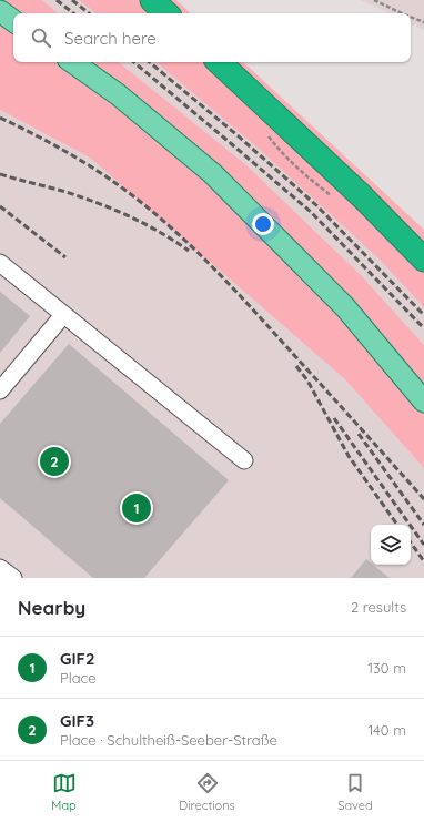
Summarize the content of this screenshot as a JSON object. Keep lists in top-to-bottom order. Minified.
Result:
{"page":{"search":"Search here","pins":["2","1"],"heading":["Nearby","2 results"],"list":[{"mark":"1","name":"GIF2","note":"Place","value":"130 m"},{"mark":"2","name":"GIF3","note":"Place · Schultheiß-Seeber-Straße","value":"140 m"}],"nav":["Map","Directions","Saved"]}}
